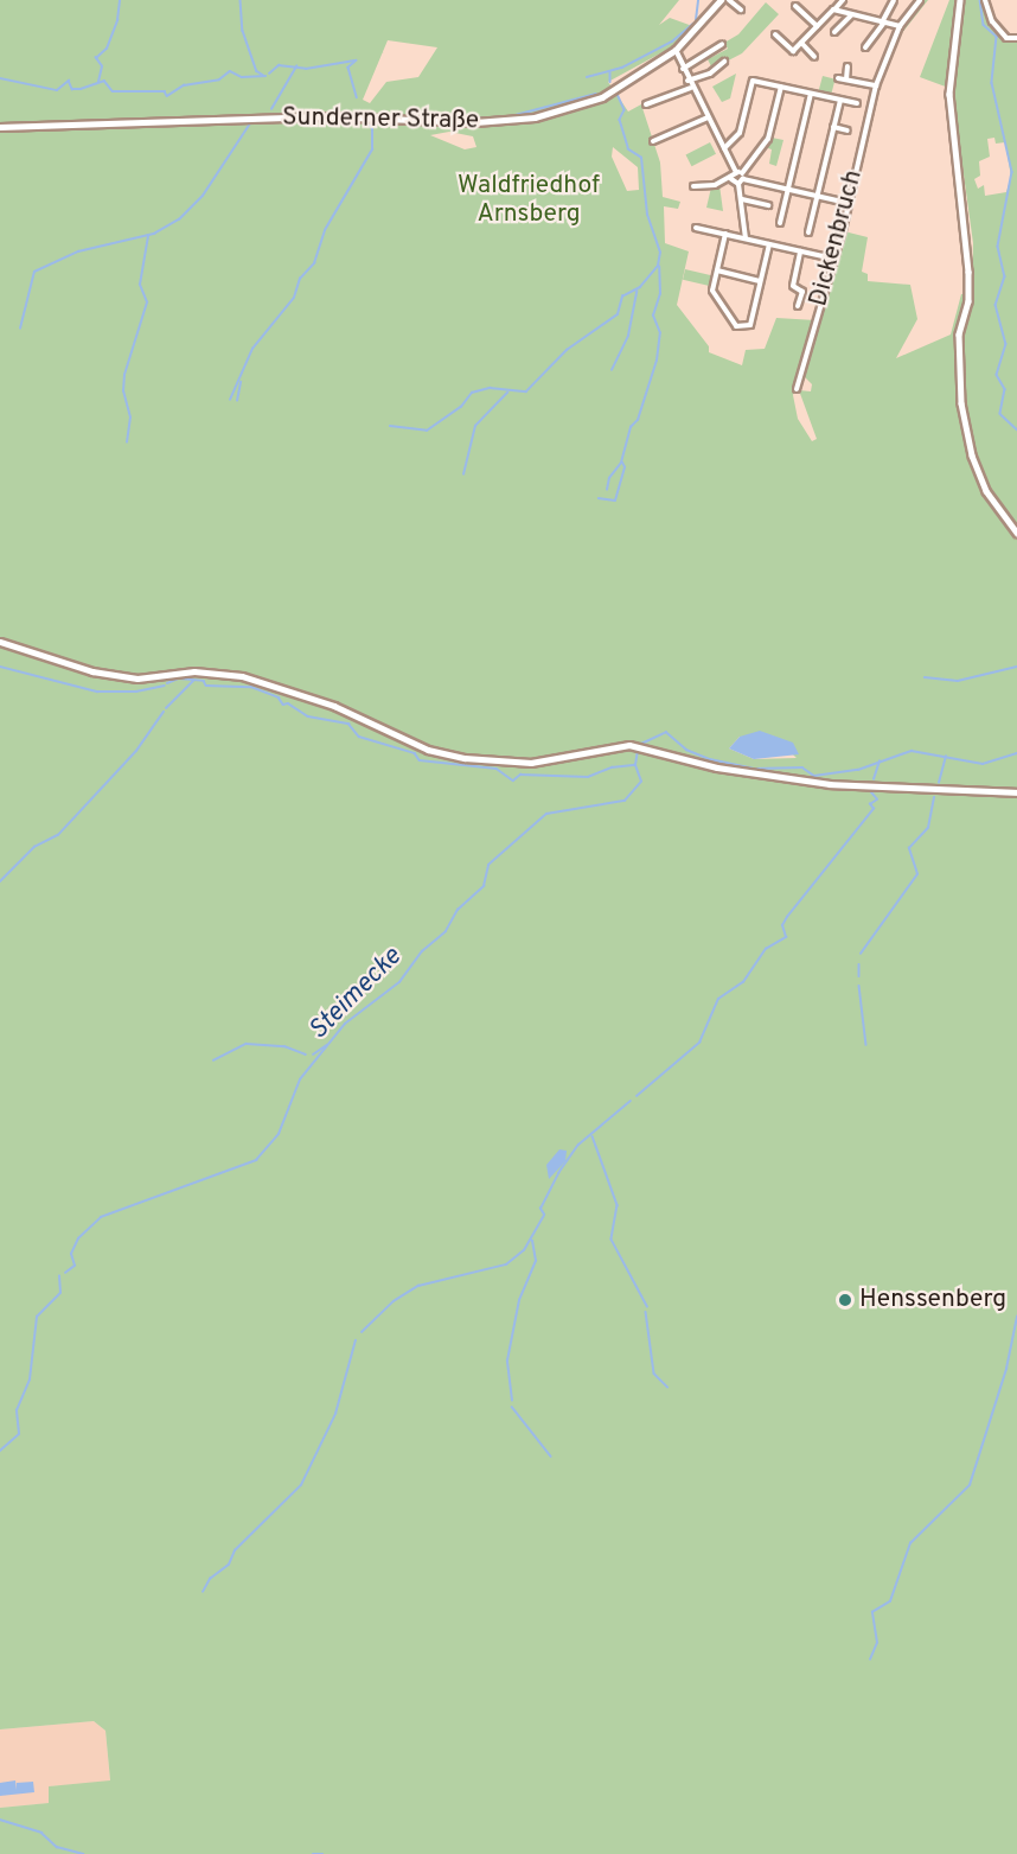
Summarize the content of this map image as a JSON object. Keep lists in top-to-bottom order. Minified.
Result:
{"streets":{"main road":["Sunderner Straße"],"street":["Dickenbruch"]},"water":["Steimecke"],"parks":["Waldfriedhof Arnsberg"],"places":["Henssenberg"]}
